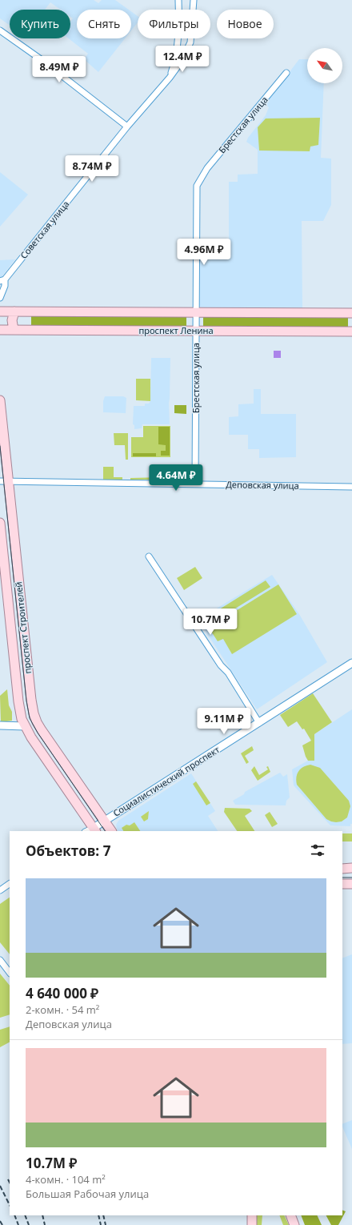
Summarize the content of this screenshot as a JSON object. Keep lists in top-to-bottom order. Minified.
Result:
{"streets":{"main road":["проспект Ленина","проспект Строителей"],"street":["Брестская улица","Советская улица","Деповская улица","Социалистический проспект"]},"crossings":[["Брестская улица","проспект Ленина"],["Брестская улица","Деповская улица"],["Деповская улица","проспект Строителей"],["проспект Строителей","Социалистический проспект"]],"north":"top left","page":{"chip":["Купить","Снять","Фильтры","Новое"],"price":["12.4M ₽","8.49M ₽","8.74M ₽","4.96M ₽","4.64M ₽","10.7M ₽","9.11M ₽"],"heading":"Объектов: 7","list":[{"name":"4 640 000 ₽","note":"2-комн. · 54 m² · Деповская улица"},{"name":"10.7M ₽","note":"4-комн. · 104 m² · Большая Рабочая улица"}]}}
